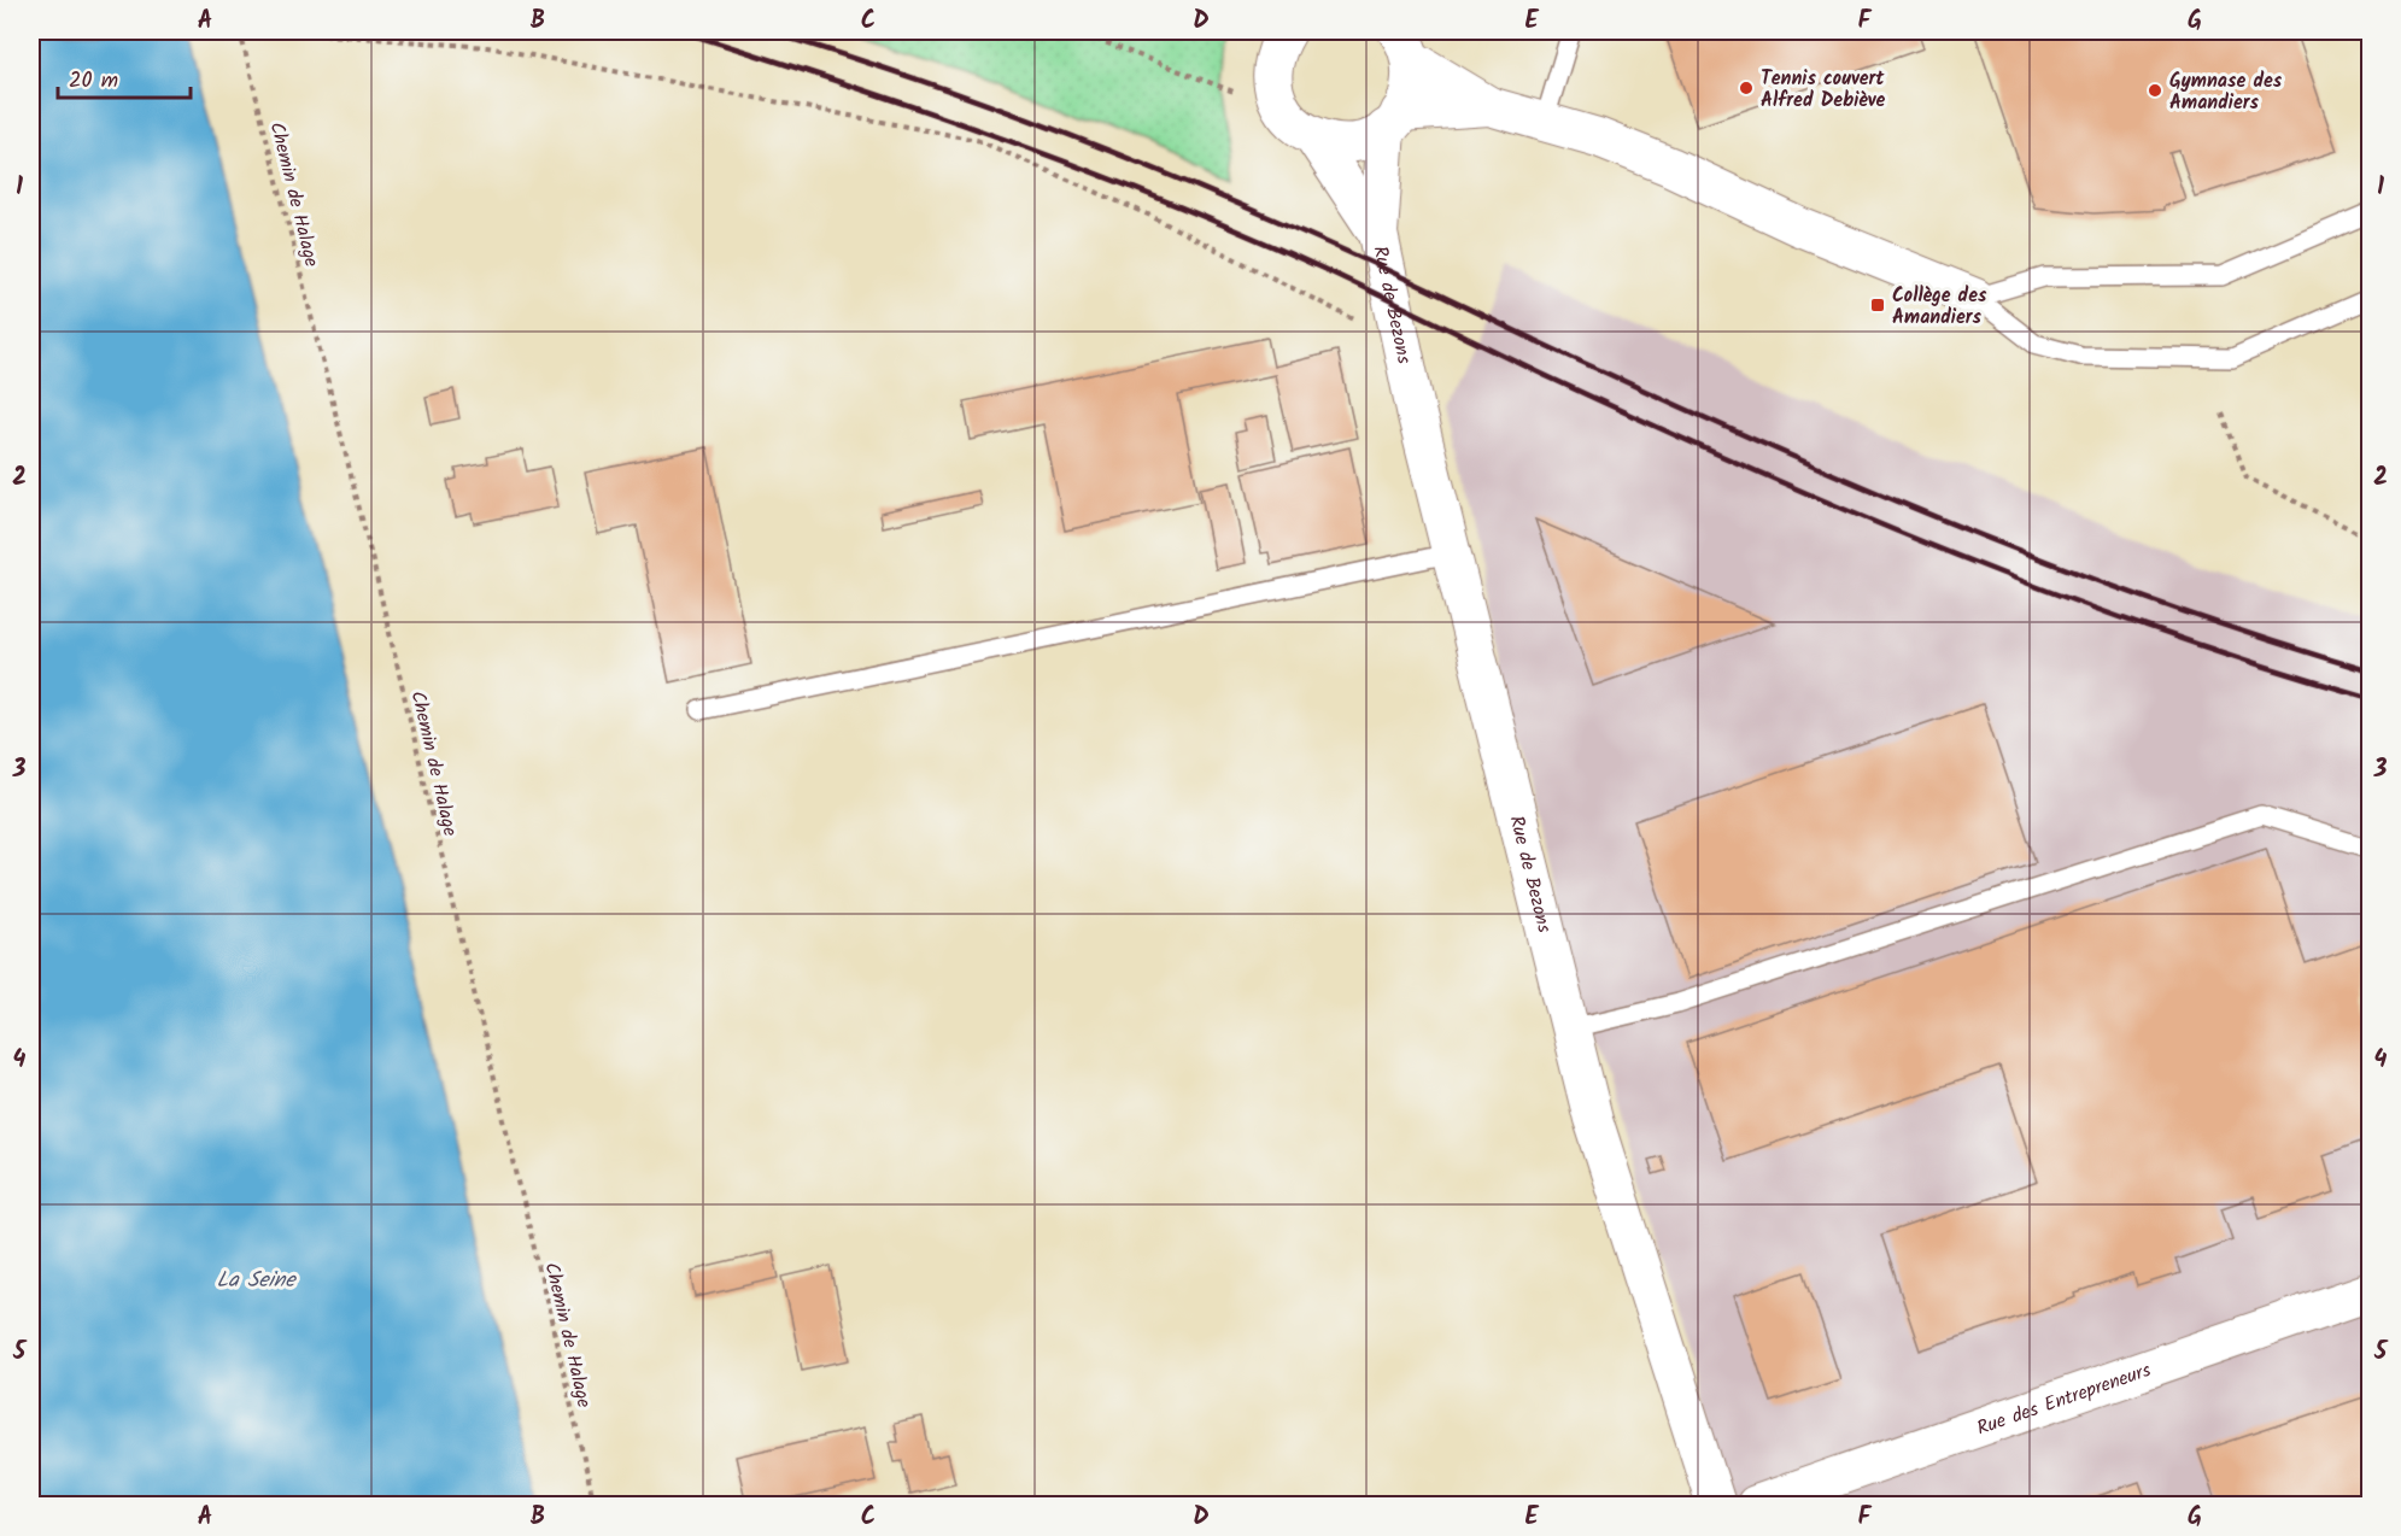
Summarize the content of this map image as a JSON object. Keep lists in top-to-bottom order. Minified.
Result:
{"streets":{"street":["Rue de Bezons","Rue des Entrepreneurs"],"path":["Chemin de Halage"]},"water":["La Seine"],"places":{"other":["Tennis couvert Alfred Debiève","Gymnase des Amandiers"],"transit":["Collège des Amandiers"]},"scale_bar":"20 m","grid":{"columns":["A","B","C","D","E","F","G"],"rows":["1","2","3","4","5"]}}
